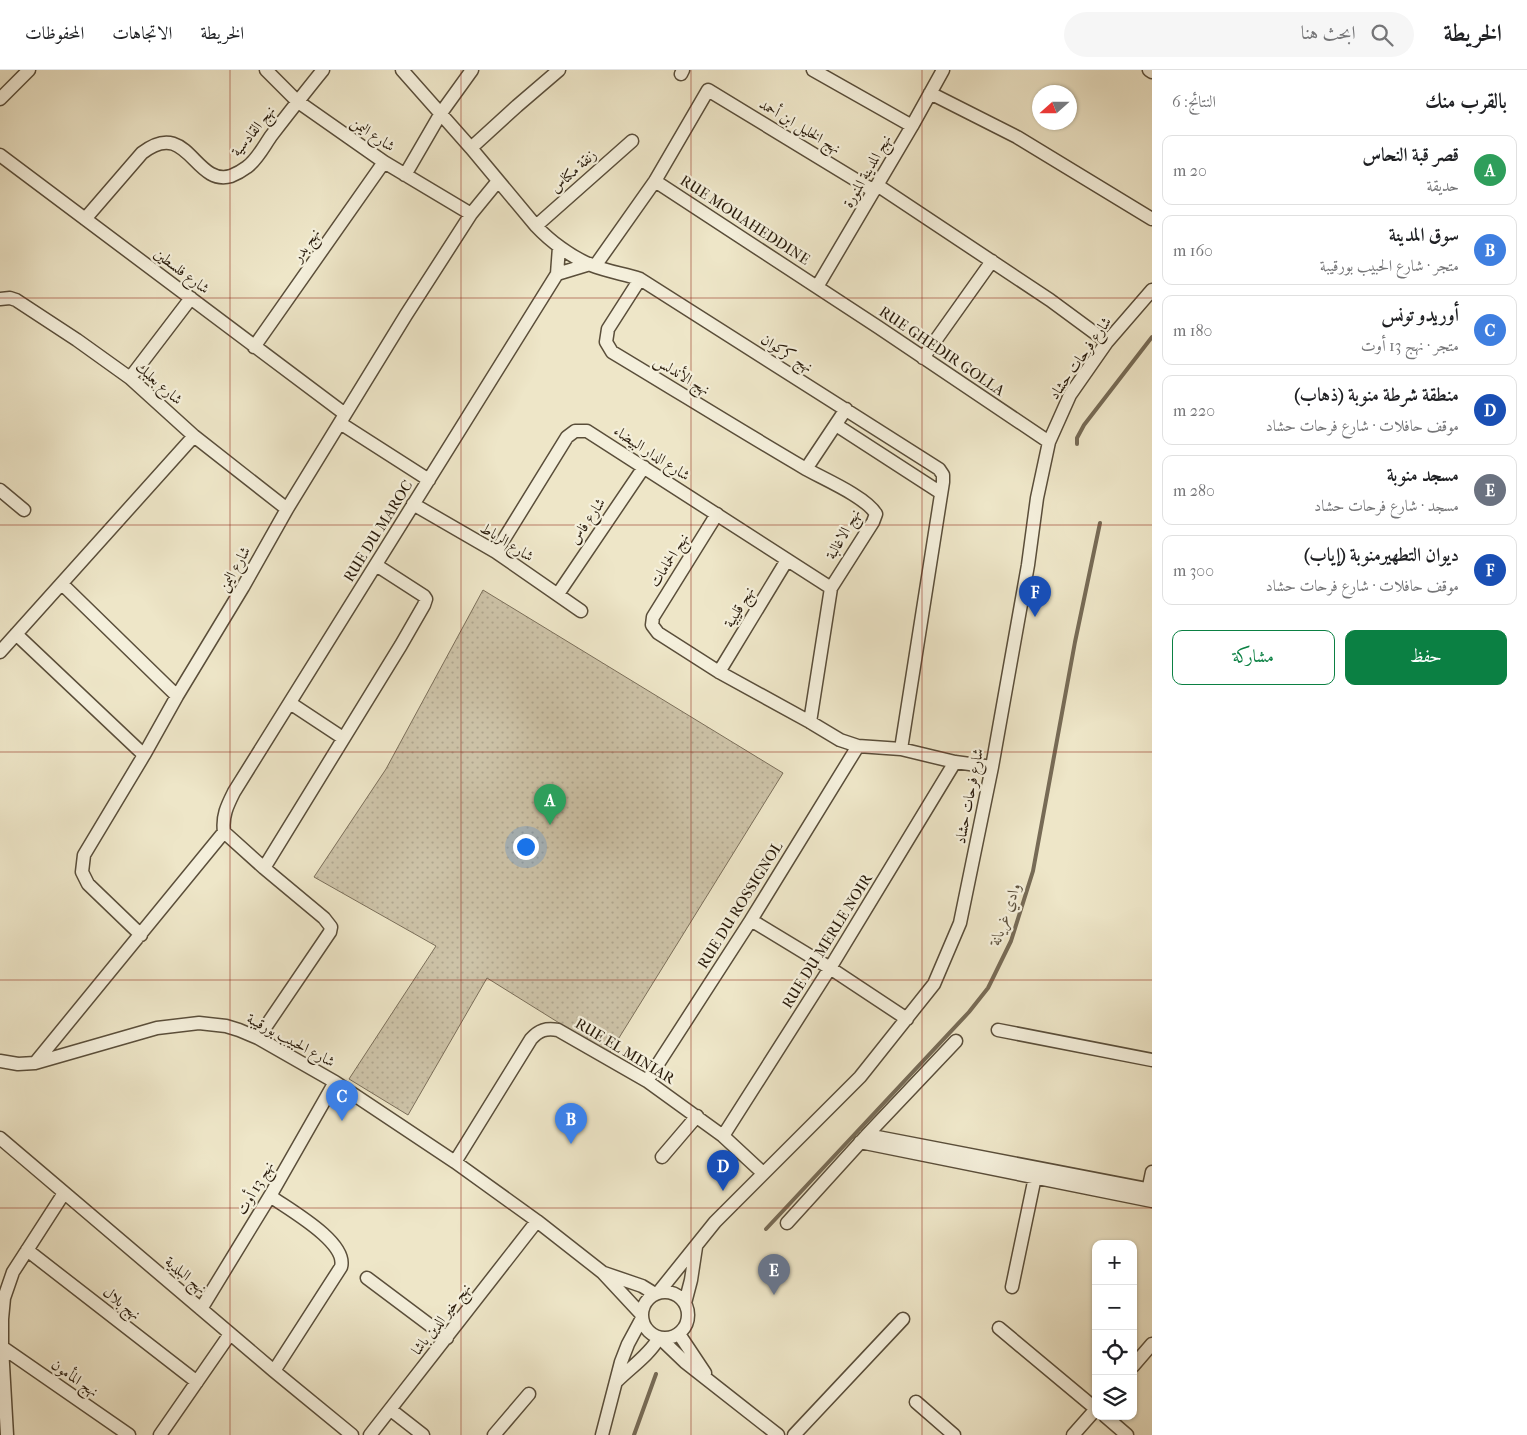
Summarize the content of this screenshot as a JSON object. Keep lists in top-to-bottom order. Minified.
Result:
{"streets":{"street":["نهج الخليل ابن أحمد","نهج القادسية","شارع اليمن","زنقة مكناس","نهج المدينة المنورة","RUE MOUAHEDDINE","نهج بدر","شارع فلسطين","RUE GHEDIR GOLLA","نهج كركوان","شارع فرحات حشاد","نهج الأندلس","شارع بعلبك","شارع الدار البيضاء","شارع فاس","RUE DU MAROC","نهج الاغالبة","شارع الرباط","نهج الحمامات","نهج قليبية","RUE DU ROSSIGNOL","RUE DU MERLE NOIR","شارع الحبيب بورقيبة","RUE EL MINIAR","نهج 13 أوت","نهج البلدية","نهج بلال","نهج خير الدين باشا","نهج المأمون"]},"crossings":[["نهج الخليل ابن أحمد","نهج المدينة المنورة"],["نهج الخليل ابن أحمد","RUE MOUAHEDDINE"],["نهج الخليل ابن أحمد","شارع فرحات حشاد"],["نهج القادسية","شارع اليمن"],["نهج القادسية","شارع فلسطين"],["شارع اليمن","نهج بدر"],["شارع اليمن","شارع فلسطين"],["شارع اليمن","شارع بعلبك"],["نهج المدينة المنورة","RUE MOUAHEDDINE"],["نهج المدينة المنورة","RUE GHEDIR GOLLA"],["RUE MOUAHEDDINE","RUE GHEDIR GOLLA"],["نهج بدر","شارع فلسطين"],["شارع فلسطين","RUE DU MAROC"],["RUE GHEDIR GOLLA","شارع فرحات حشاد"],["نهج كركوان","نهج الأندلس"],["شارع فرحات حشاد","شارع الحبيب بورقيبة"],["شارع فرحات حشاد","RUE EL MINIAR"],["نهج الأندلس","نهج الاغالبة"],["شارع الدار البيضاء","شارع فاس"],["شارع الدار البيضاء","نهج الاغالبة"],["شارع الدار البيضاء","شارع الرباط"],["شارع الدار البيضاء","نهج الحمامات"],["شارع الدار البيضاء","نهج قليبية"],["شارع فاس","شارع الرباط"],["RUE DU MAROC","شارع الرباط"],["نهج الحمامات","نهج قليبية"],["RUE DU ROSSIGNOL","RUE EL MINIAR"],["RUE DU MERLE NOIR","RUE EL MINIAR"],["شارع الحبيب بورقيبة","RUE EL MINIAR"],["شارع الحبيب بورقيبة","نهج 13 أوت"],["شارع الحبيب بورقيبة","نهج خير الدين باشا"],["نهج 13 أوت","نهج البلدية"]],"water":["وادي غريانة"],"north":"left","page":{"header":"الخريطة","search":"ابحث هنا","nav":["الخريطة","الاتجاهات","المحفوظات"],"heading":["بالقرب منك","النتائج: 6"],"list":[{"mark":"A","name":"قصر قبة النحاس","note":"حديقة","value":"20 m"},{"mark":"B","name":"سوق المدينة","note":"متجر · شارع الحبيب بورقيبة","value":"160 m"},{"mark":"C","name":"أوريدو تونس","note":"متجر · نهج 13 أوت","value":"180 m"},{"mark":"D","name":"منطقة شرطة منوبة (ذهاب)","note":"موقف حافلات · شارع فرحات حشاد","value":"220 m"},{"mark":"E","name":"مسجد منوبة","note":"مسجد · شارع فرحات حشاد","value":"280 m"},{"mark":"F","name":"ديوان التطهيرمنوبة (إياب)","note":"موقف حافلات · شارع فرحات حشاد","value":"300 m"}],"pins":["F","A","C","B","D","E"],"buttons":["حفظ","مشاركة"],"map_buttons":["+","−"]}}
